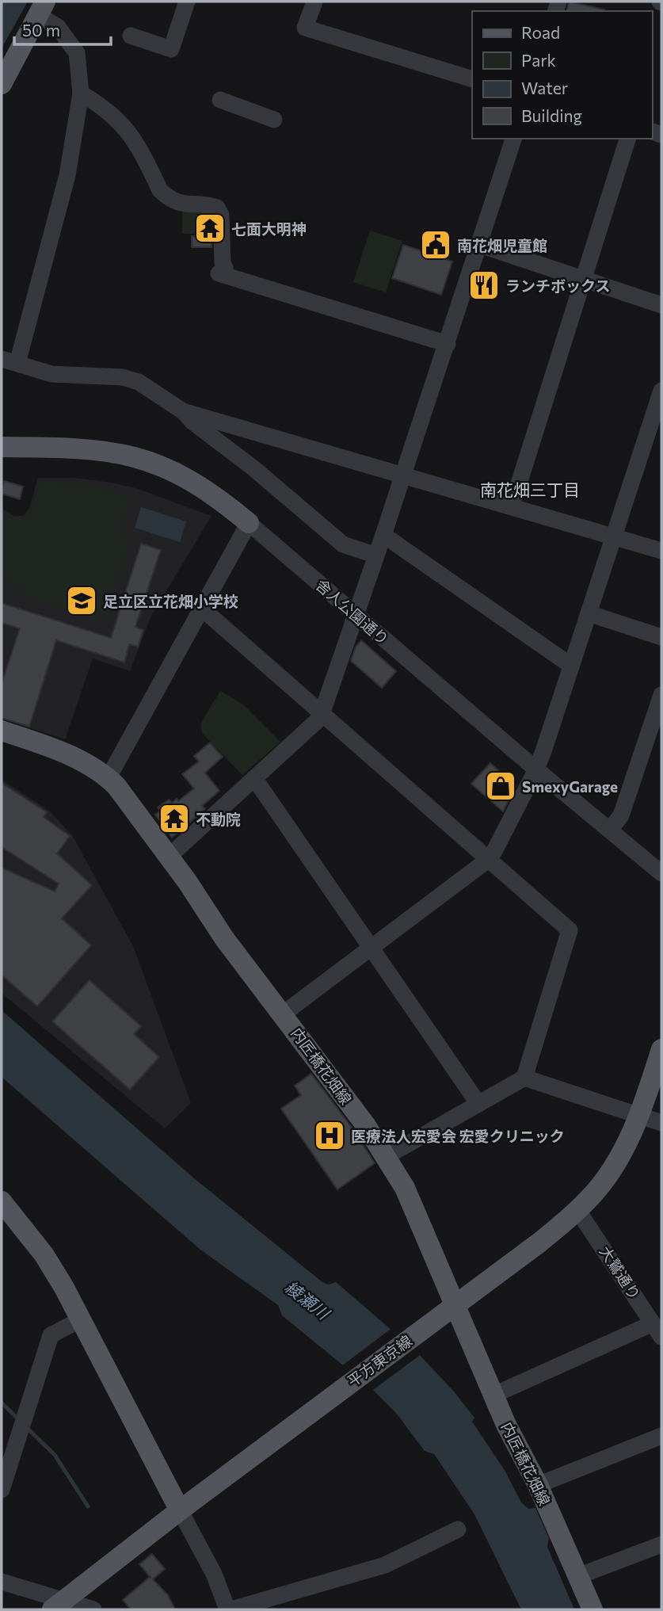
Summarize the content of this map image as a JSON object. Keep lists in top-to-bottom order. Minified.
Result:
{"streets":{"main road":["舎人公園通り","内匠橋花畑線","平方東京線"],"street":["大鷲通り"]},"crossings":[["内匠橋花畑線","平方東京線"],["大鷲通り","平方東京線"]],"districts":["南花畑三丁目"],"water":["綾瀬川"],"places":{"temple":["七面大明神","不動院"],"public building":["南花畑児童館"],"restaurant":["ランチボックス"],"school or university":["足立区立花畑小学校"],"shop":["SmexyGarage"],"hospital":["医療法人宏愛会 宏愛クリニック"]},"legend":["Road","Park","Water","Building"],"scale_bar":"50 m"}
